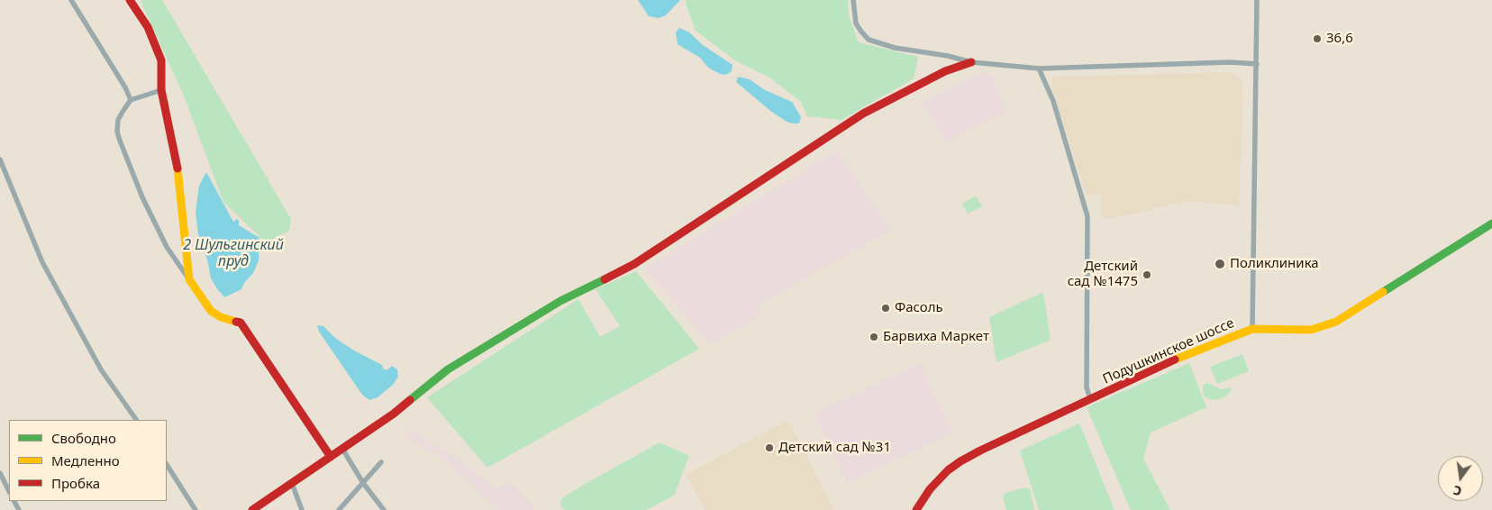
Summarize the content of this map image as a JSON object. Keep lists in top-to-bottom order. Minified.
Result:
{"streets":{"street":["Подушкинское шоссе"]},"water":["2 Шульгинский пруд"],"places":["36,6","Поликлиника","Детский сад №1475","Фасоль","Барвиха Маркет","Детский сад №31"],"legend":["Свободно","Медленно","Пробка"],"north":"bottom"}
